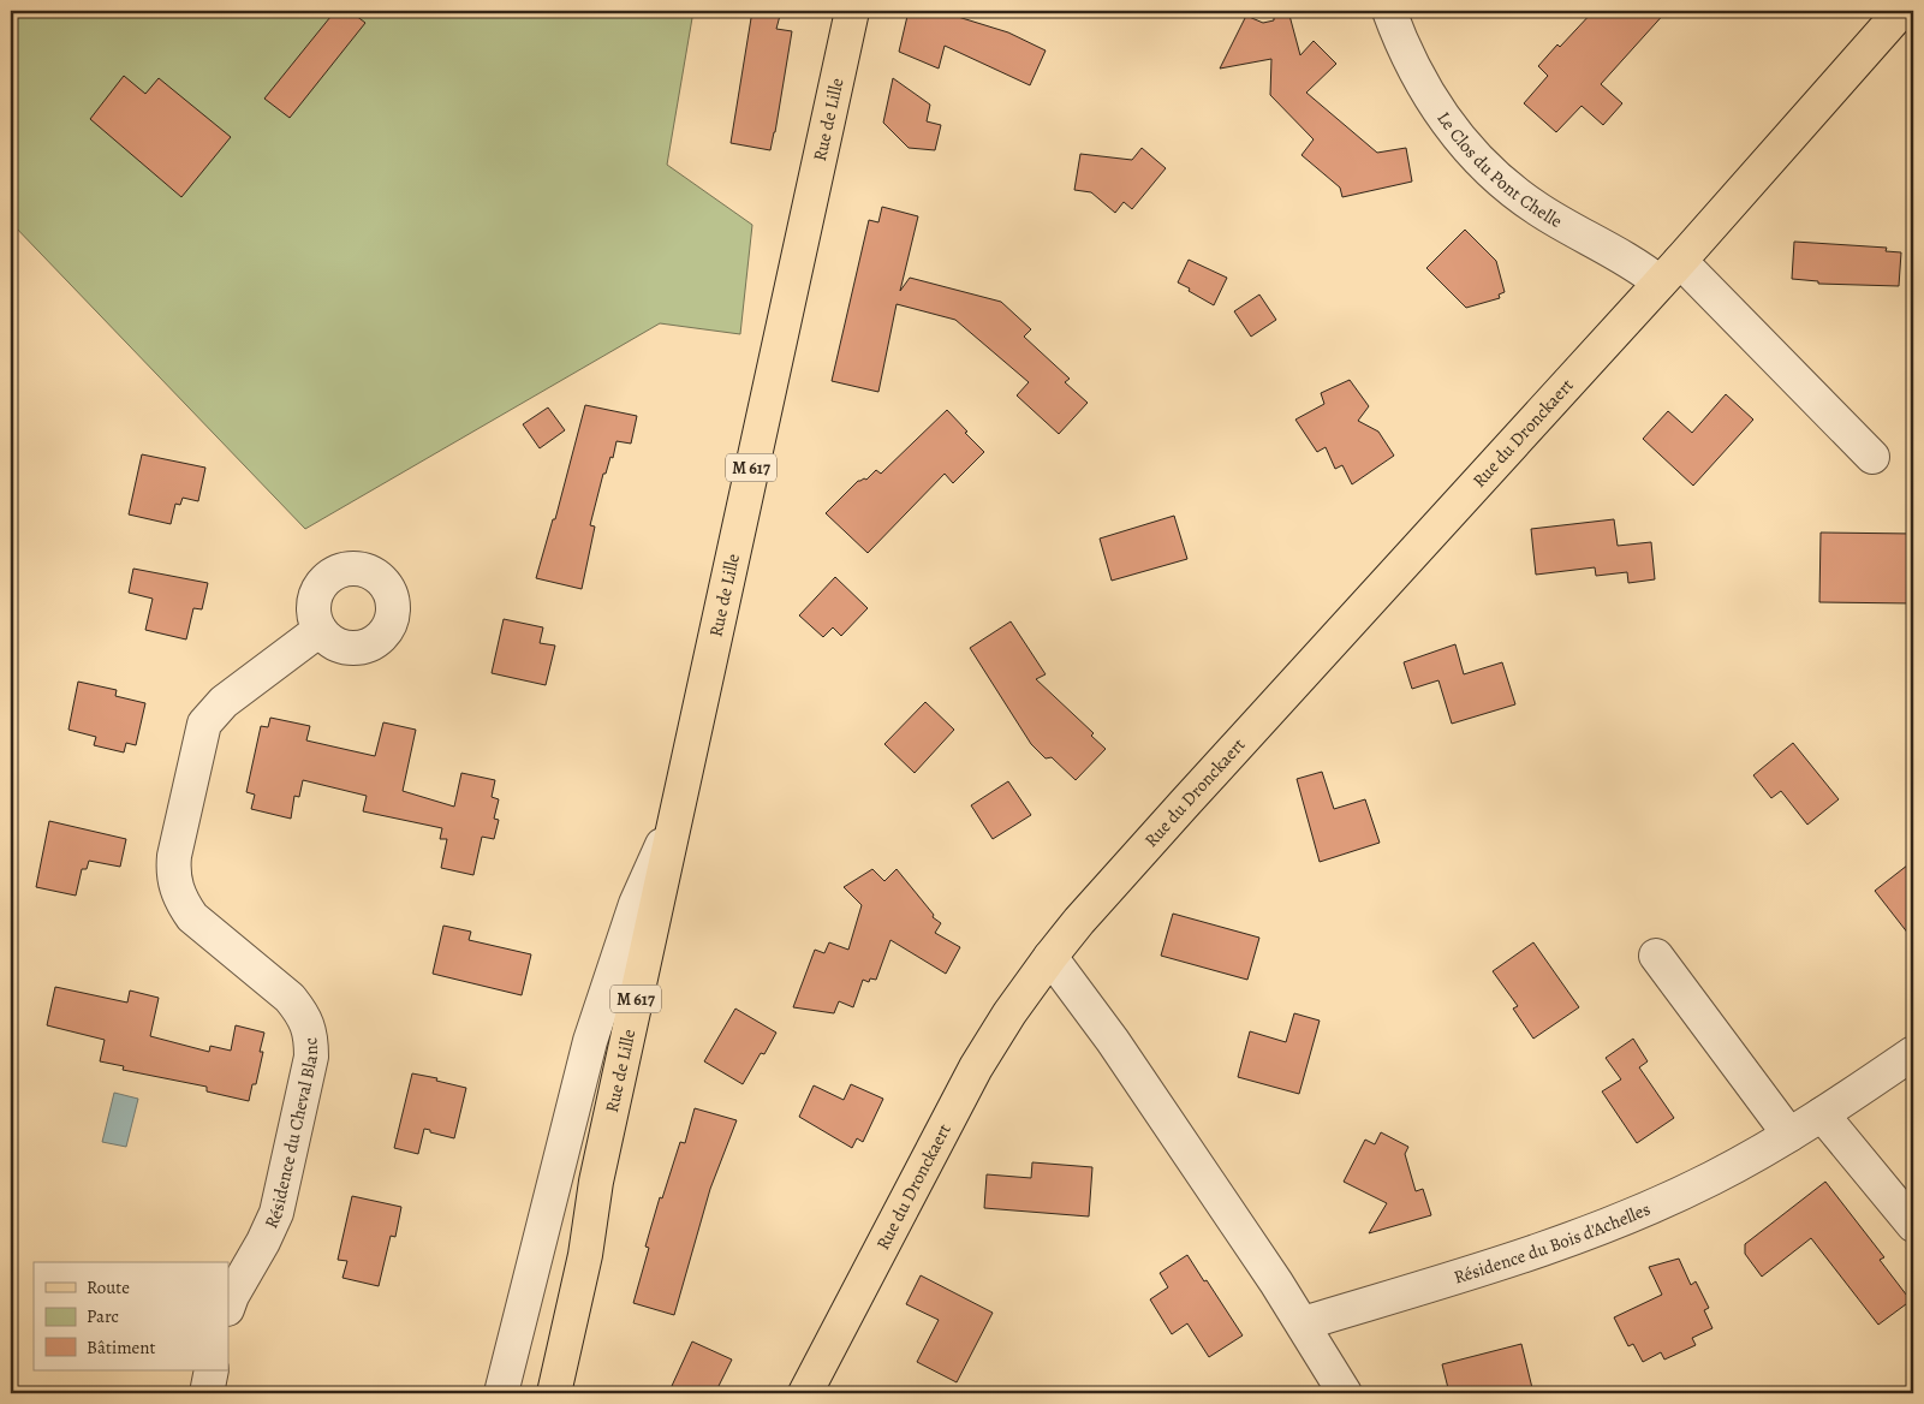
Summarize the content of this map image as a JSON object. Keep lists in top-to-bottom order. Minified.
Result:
{"streets":{"main road":["Rue de Lille","Rue du Dronckaert","M 617"],"street":["Le Clos du Pont Chelle","Résidence du Cheval Blanc","Résidence du Bois d'Achelles"]},"crossings":[["Le Clos du Pont Chelle","Rue du Dronckaert"]],"legend":["Route","Parc","Bâtiment"]}
